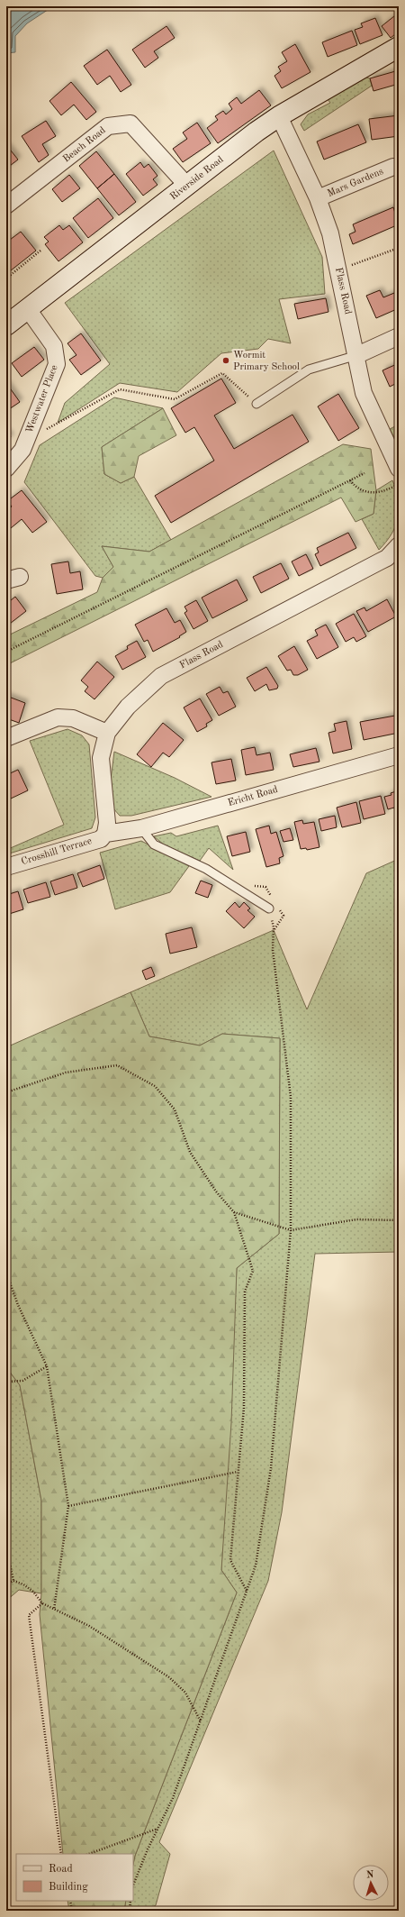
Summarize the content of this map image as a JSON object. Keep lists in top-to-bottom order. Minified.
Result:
{"streets":{"main road":["Riverside Road"],"street":["Beach Road","Mars Gardens","Flass Road","Westwater Place","Ericht Road","Crosshill Terrace"]},"crossings":[["Beach Road","Riverside Road"],["Riverside Road","Flass Road"],["Riverside Road","Westwater Place"],["Mars Gardens","Flass Road"],["Flass Road","Ericht Road"],["Flass Road","Crosshill Terrace"],["Ericht Road","Crosshill Terrace"]],"places":["Wormit Primary School"],"legend":["Road","Building"],"north":"top"}
